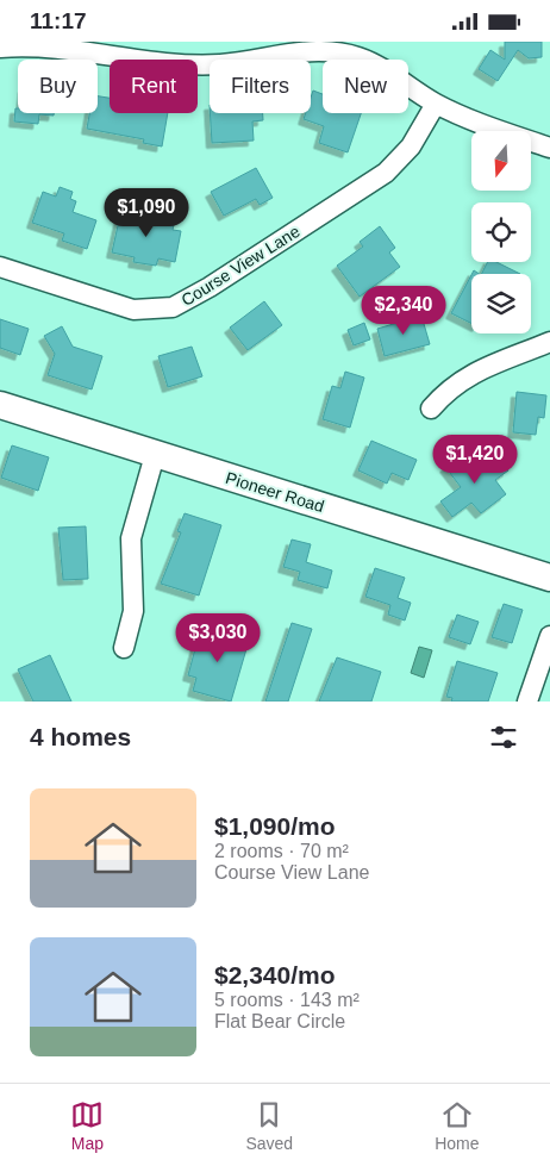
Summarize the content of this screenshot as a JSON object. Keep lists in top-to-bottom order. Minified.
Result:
{"streets":{"street":["Course View Lane","Pioneer Road"]},"north":"bottom","page":{"status":"11:17","chip":["Buy","Rent","Filters","New"],"price":["$1,090","$2,340","$1,420","$3,030"],"heading":"4 homes","list":[{"name":"$1,090/mo","note":"2 rooms · 70 m² · Course View Lane"},{"name":"$2,340/mo","note":"5 rooms · 143 m² · Flat Bear Circle"}],"tabs":["Map","Saved","Home"]}}
